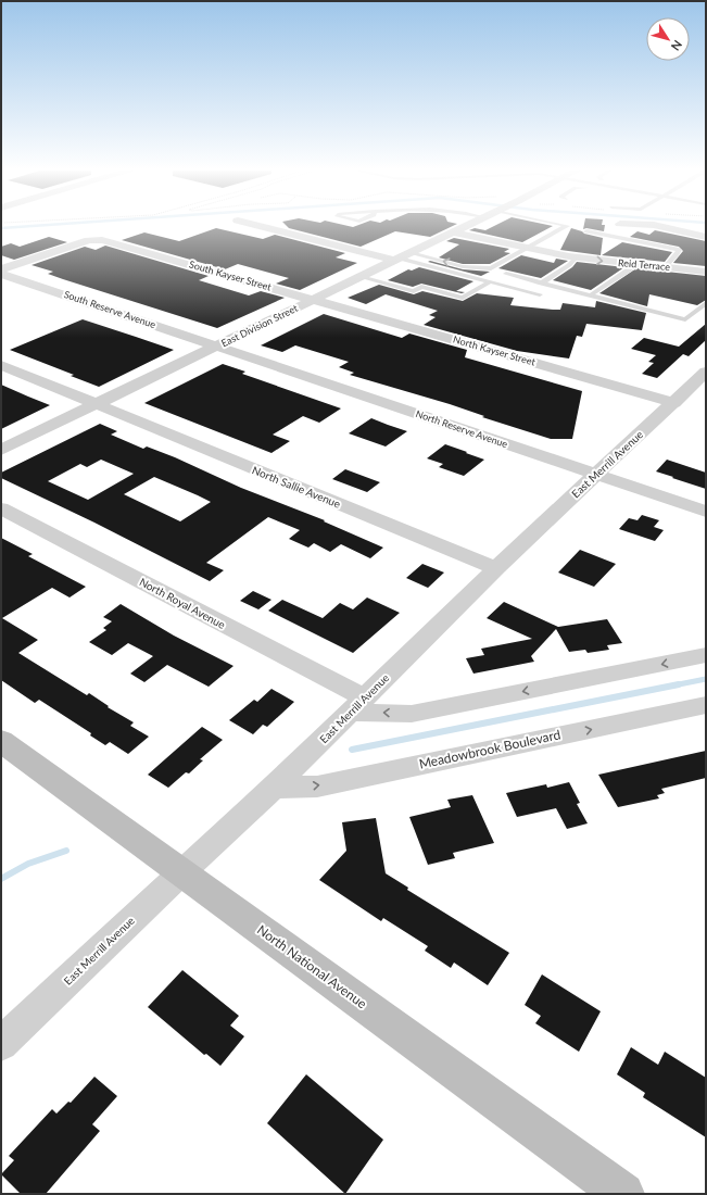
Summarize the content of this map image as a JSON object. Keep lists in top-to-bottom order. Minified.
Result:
{"streets":{"street":["Reid Terrace","South Kayser Street","South Reserve Avenue","East Division Street","North Kayser Street","North Reserve Avenue","East Merrill Avenue","North Sallie Avenue","North Royal Avenue","Meadowbrook Boulevard","North National Avenue"]},"crossings":[["Reid Terrace","East Division Street"],["South Kayser Street","East Division Street"],["South Kayser Street","North Kayser Street"],["South Reserve Avenue","East Division Street"],["South Reserve Avenue","North Reserve Avenue"],["East Division Street","North Kayser Street"],["East Division Street","North Reserve Avenue"],["East Division Street","North Sallie Avenue"],["North Kayser Street","East Merrill Avenue"],["North Reserve Avenue","East Merrill Avenue"],["East Merrill Avenue","North Sallie Avenue"],["East Merrill Avenue","North Royal Avenue"],["East Merrill Avenue","Meadowbrook Boulevard"],["East Merrill Avenue","North National Avenue"]],"north":"bottom right"}
